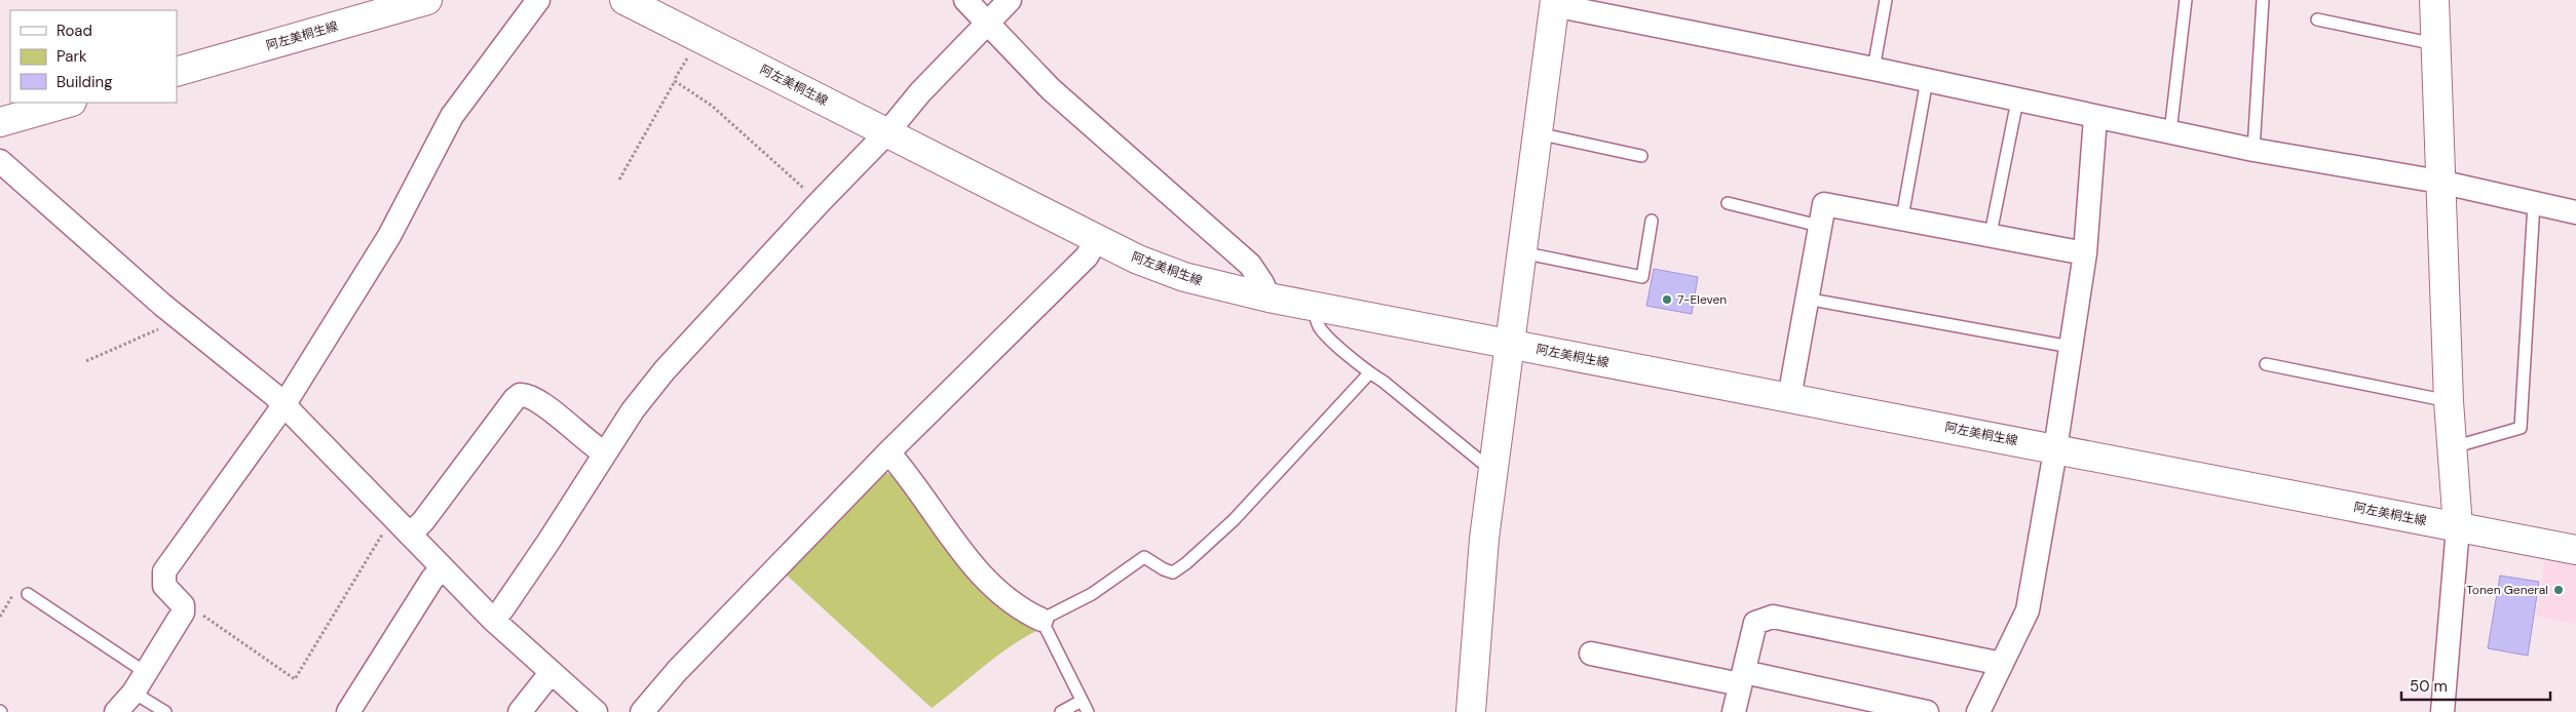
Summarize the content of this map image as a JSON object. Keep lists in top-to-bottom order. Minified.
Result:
{"streets":{"main road":["阿左美桐生線"]},"places":["7-Eleven","Tonen General"],"legend":["Road","Park","Building"],"scale_bar":"50 m"}
